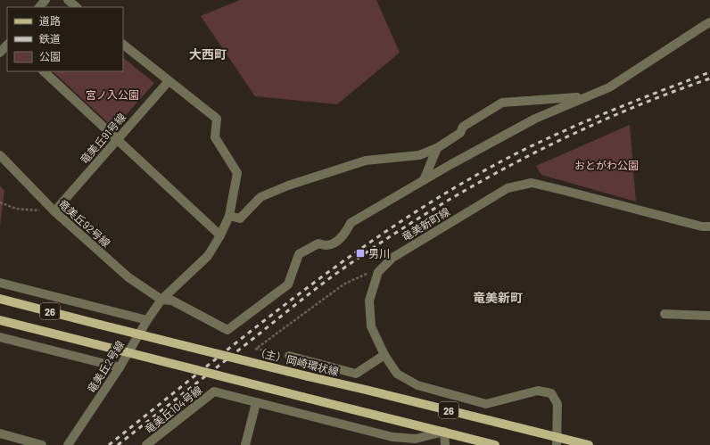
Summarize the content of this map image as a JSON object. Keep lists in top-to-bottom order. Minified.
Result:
{"streets":{"main road":["26","（主）岡崎環状線"],"street":["竜美丘91号線","竜美丘92号線","竜美新町線","竜美丘2号線","竜美丘104号線"]},"crossings":[["竜美丘91号線","竜美丘92号線"],["竜美丘91号線","竜美丘2号線"],["竜美丘92号線","竜美丘2号線"],["竜美新町線","（主）岡崎環状線"]],"districts":["大西町","竜美新町"],"parks":["宮ノ入公園","おとがわ公園"],"places":{"transit":["男川"]},"legend":["道路","鉄道","公園"]}
